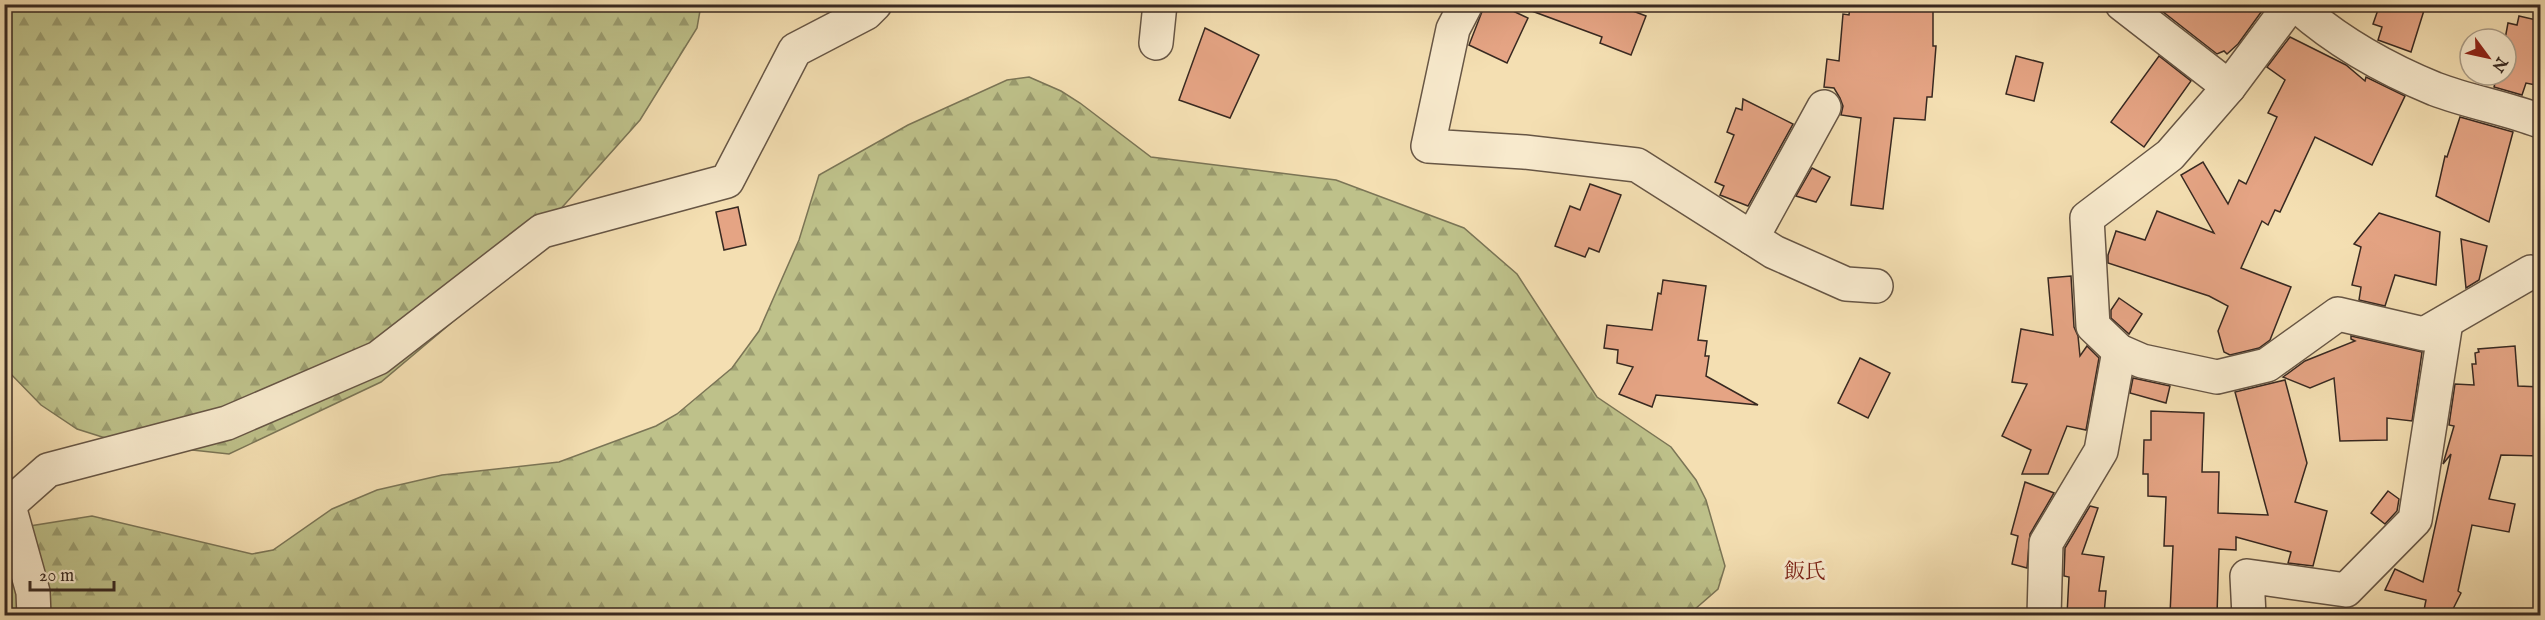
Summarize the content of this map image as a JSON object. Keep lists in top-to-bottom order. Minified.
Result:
{"districts":["飯氏"],"scale_bar":"20 m","north":"bottom right"}
